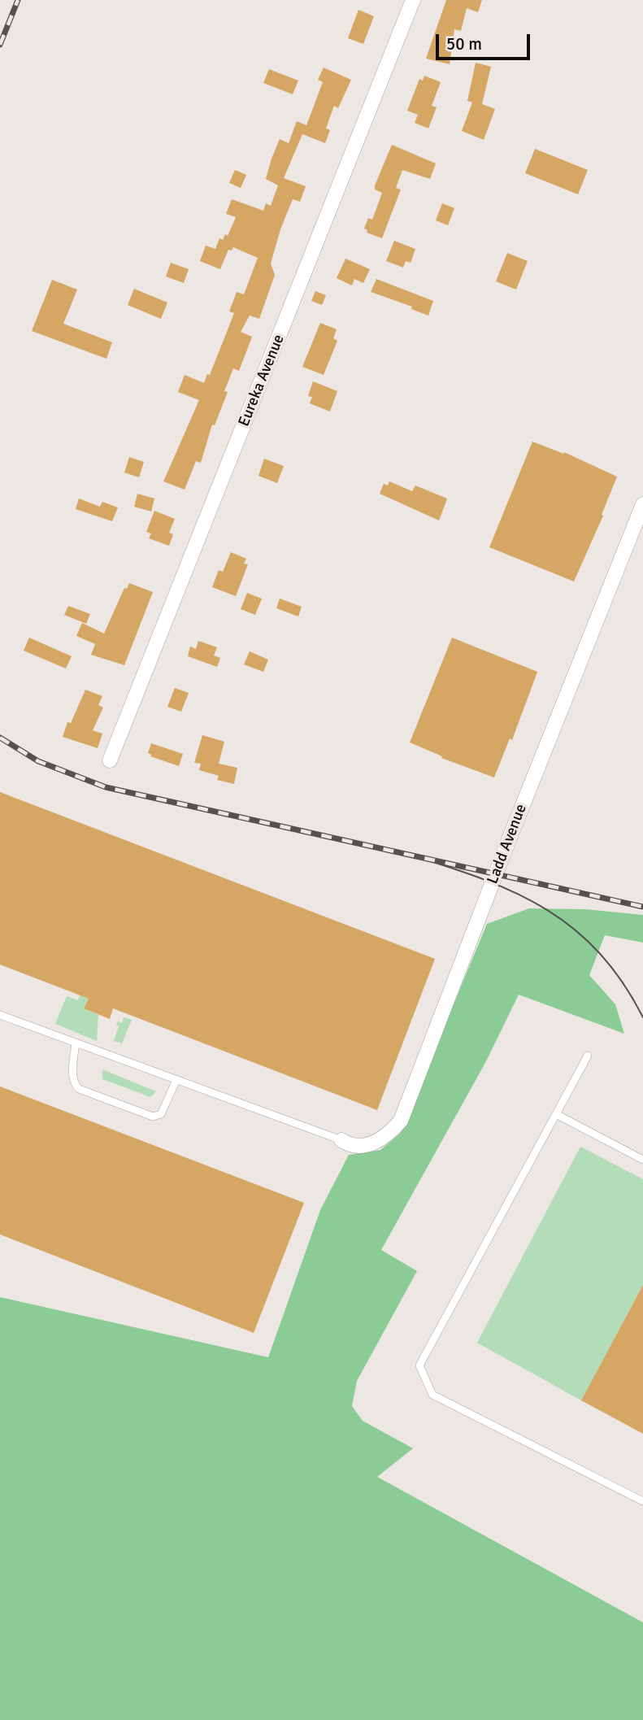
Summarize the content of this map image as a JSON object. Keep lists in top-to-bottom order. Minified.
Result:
{"streets":{"street":["Eureka Avenue","Ladd Avenue"]},"scale_bar":"50 m"}
